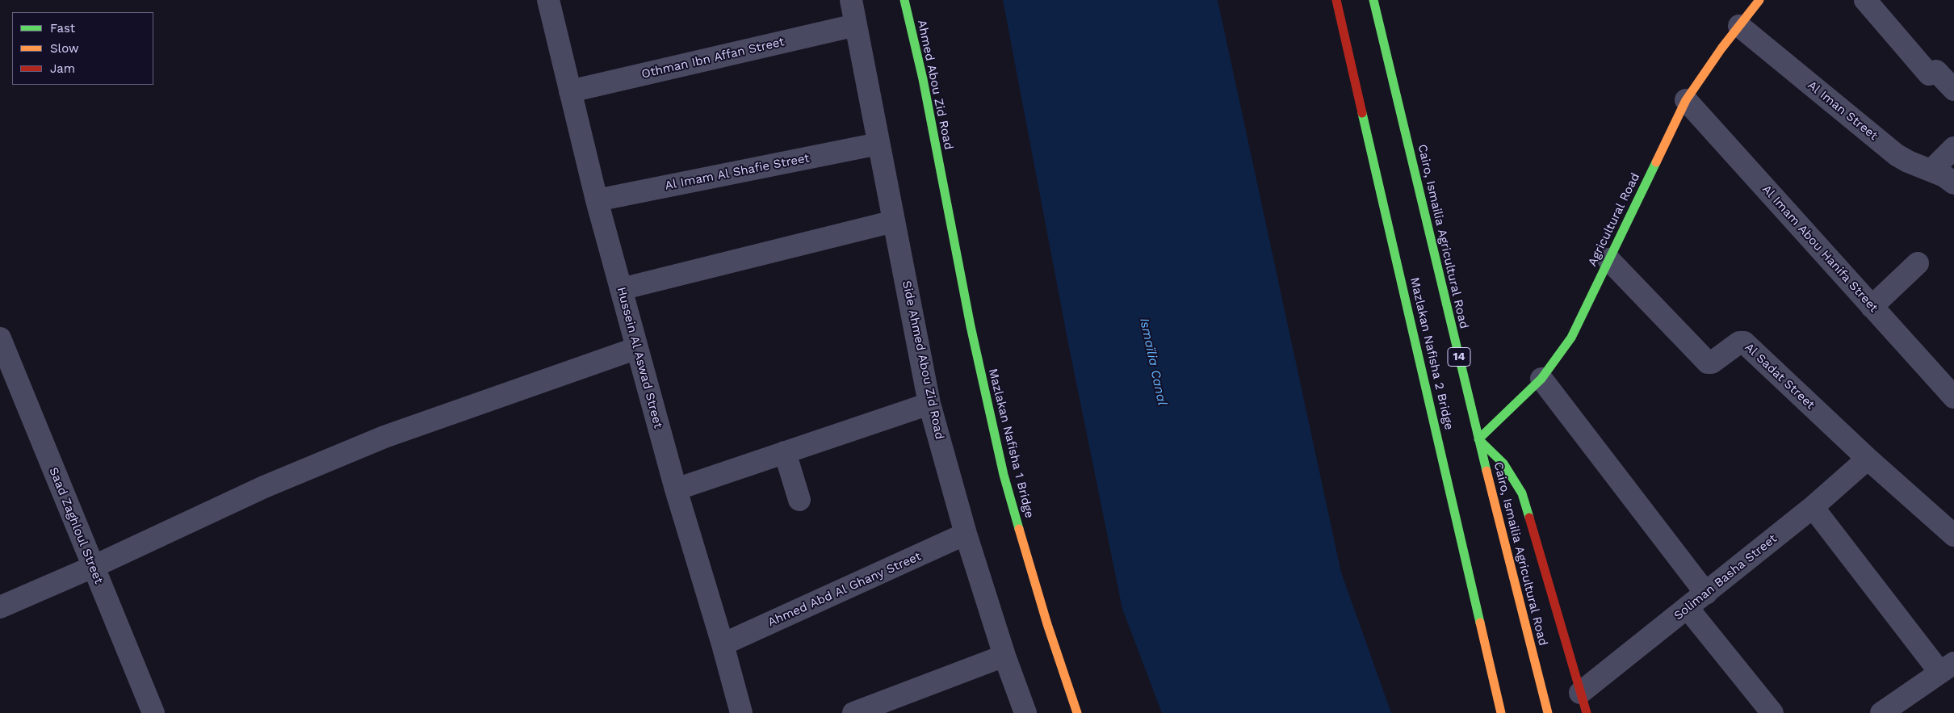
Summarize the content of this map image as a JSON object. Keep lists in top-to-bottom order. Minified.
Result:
{"streets":{"main road":["Ahmed Abou Zid Road","Agricultural Road","Cairo, Ismailia Agricultural Road","Mazlakan Nafisha 2 Bridge","14","Mazlakan Nafisha 1 Bridge"],"street":["Othman Ibn Affan Street","Al Iman Street","Al Imam Al Shafie Street","Al Imam Abou Hanifa Street","Hussein Al Aswad Street","Side Ahmed Abou Zid Road","Al Sadat Street","Saad Zaghloul Street","Soliman Basha Street","Ahmed Abd Al Ghany Street"]},"crossings":[["Othman Ibn Affan Street","Hussein Al Aswad Street"],["Othman Ibn Affan Street","Side Ahmed Abou Zid Road"],["Ahmed Abou Zid Road","Mazlakan Nafisha 1 Bridge"],["Al Iman Street","Agricultural Road"],["Al Imam Al Shafie Street","Hussein Al Aswad Street"],["Al Imam Al Shafie Street","Side Ahmed Abou Zid Road"],["Agricultural Road","Cairo, Ismailia Agricultural Road"],["Agricultural Road","Al Imam Abou Hanifa Street"],["Agricultural Road","Al Sadat Street"],["Hussein Al Aswad Street","Ahmed Abd Al Ghany Street"],["Side Ahmed Abou Zid Road","Ahmed Abd Al Ghany Street"],["Al Sadat Street","Soliman Basha Street"]],"water":["Ismaïlia Canal"],"legend":["Fast","Slow","Jam"]}
